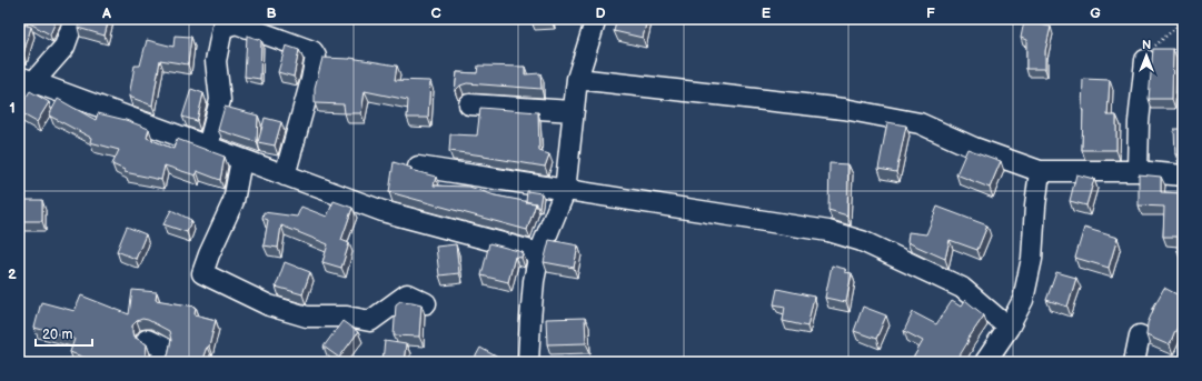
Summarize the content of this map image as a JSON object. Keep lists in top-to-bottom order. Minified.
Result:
{"scale_bar":"20 m","north":"top","grid":{"columns":["A","B","C","D","E","F","G"],"rows":["1","2"]}}
